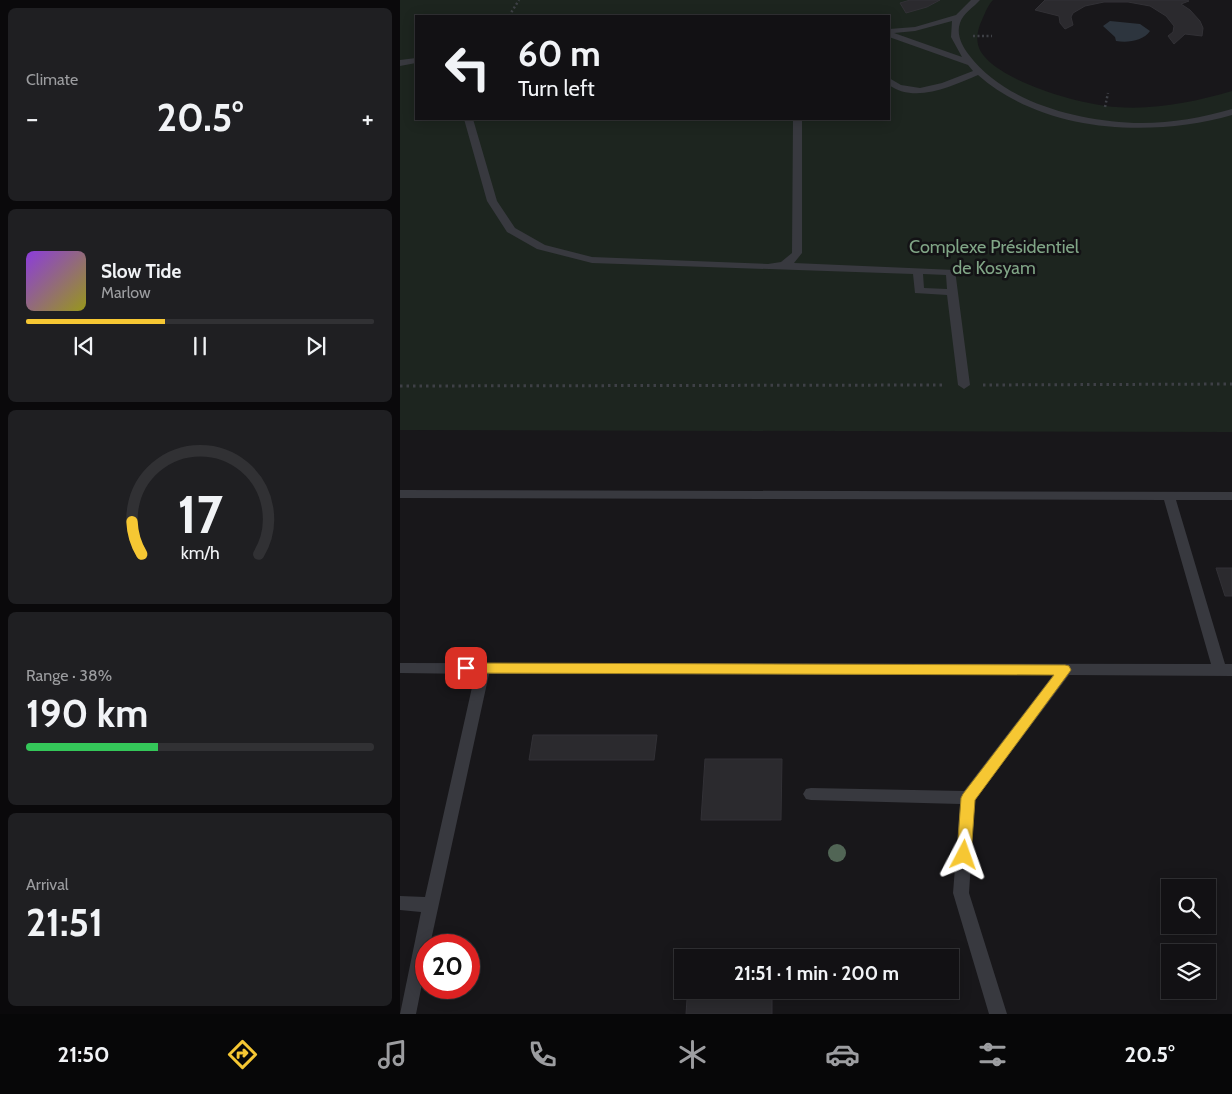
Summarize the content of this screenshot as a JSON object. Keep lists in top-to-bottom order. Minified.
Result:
{"parks":["Complexe Présidentiel de Kosyam"],"page":{"tile":["Climate",["Range · 38%","190 km"],["Arrival","21:51"]],"turn":["60 m","Turn left"],"heat":["−","20.5°","+"],"song":["Slow Tide","Marlow"],"limit":"20","trip":"21:51 · 1 min · 200 m","tabs":["21:50","20.5°"],"gauge":["17","km/h"]}}
